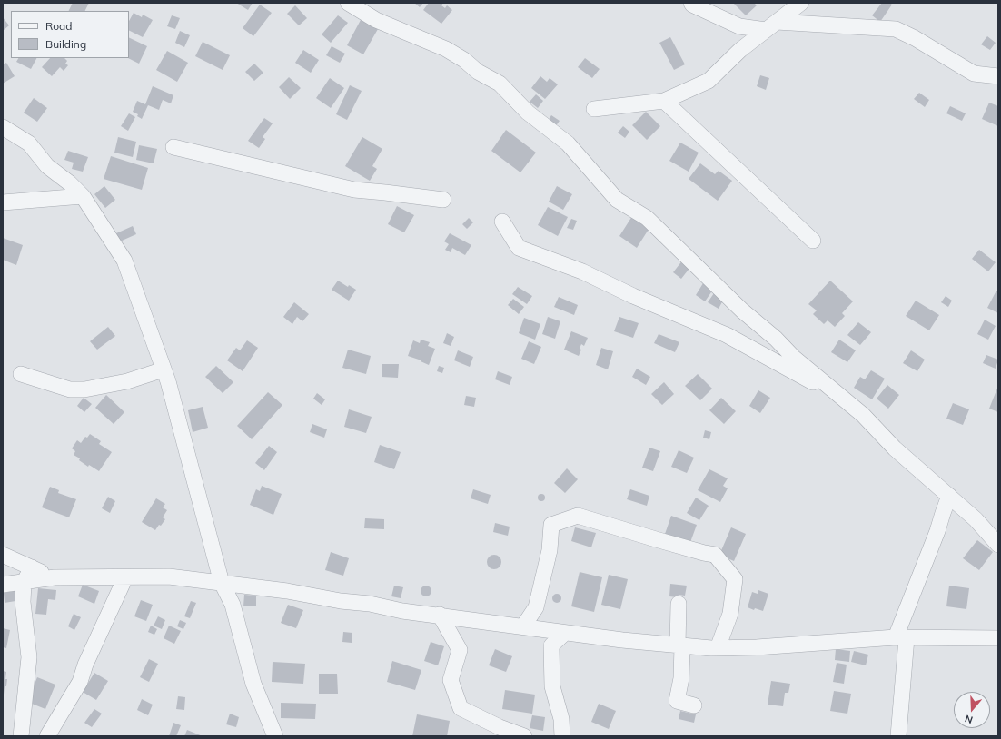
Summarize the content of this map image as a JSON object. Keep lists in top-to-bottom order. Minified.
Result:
{"legend":["Road","Building"],"north":"bottom"}
